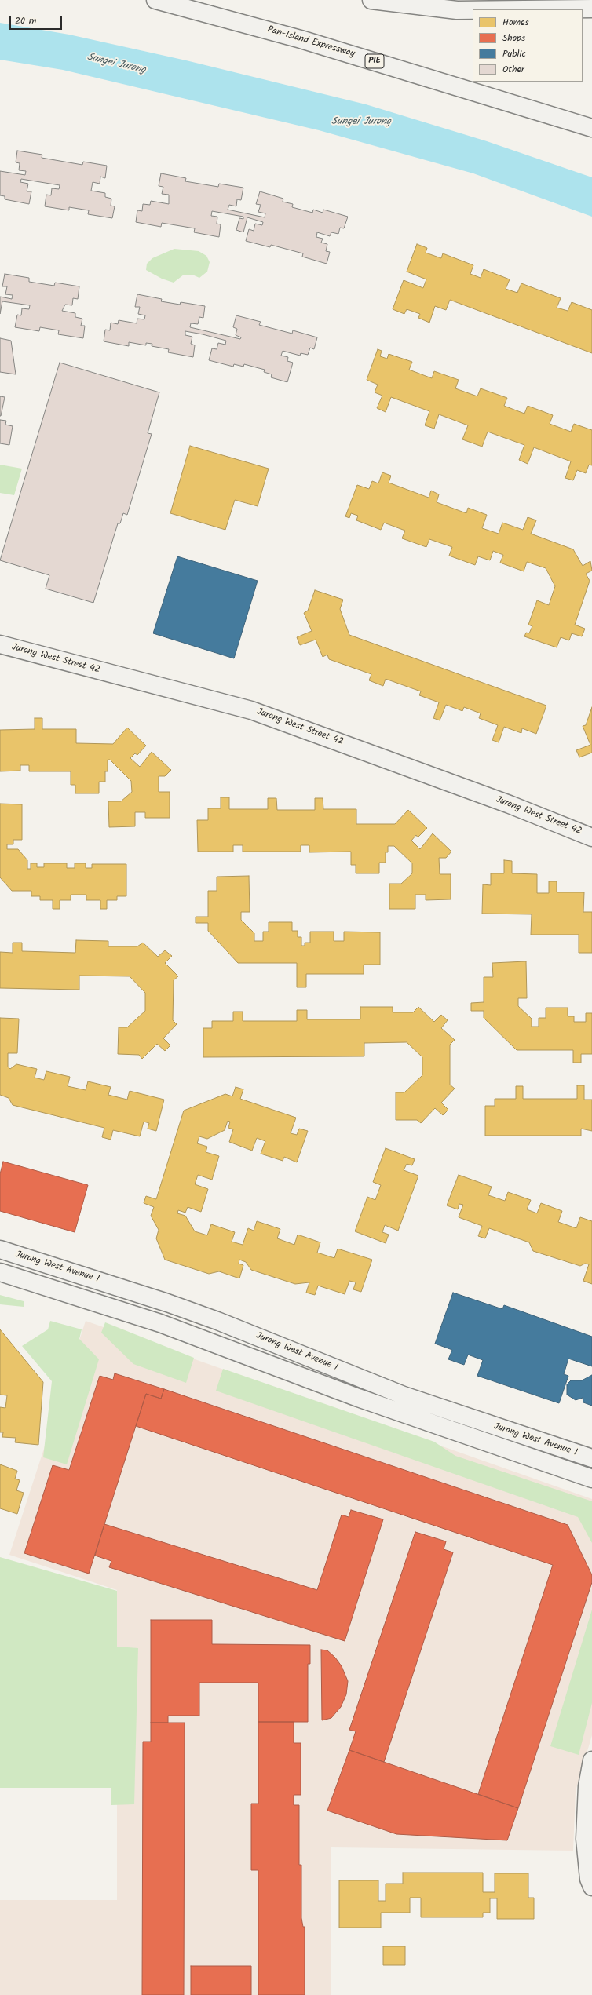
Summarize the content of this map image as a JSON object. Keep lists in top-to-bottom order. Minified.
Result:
{"streets":{"main road":["Pan-Island Expressway","PIE","Jurong West Street 42","Jurong West Avenue 1"]},"water":["Sungei Jurong"],"legend":["Homes","Shops","Public","Other"],"scale_bar":"20 m"}
